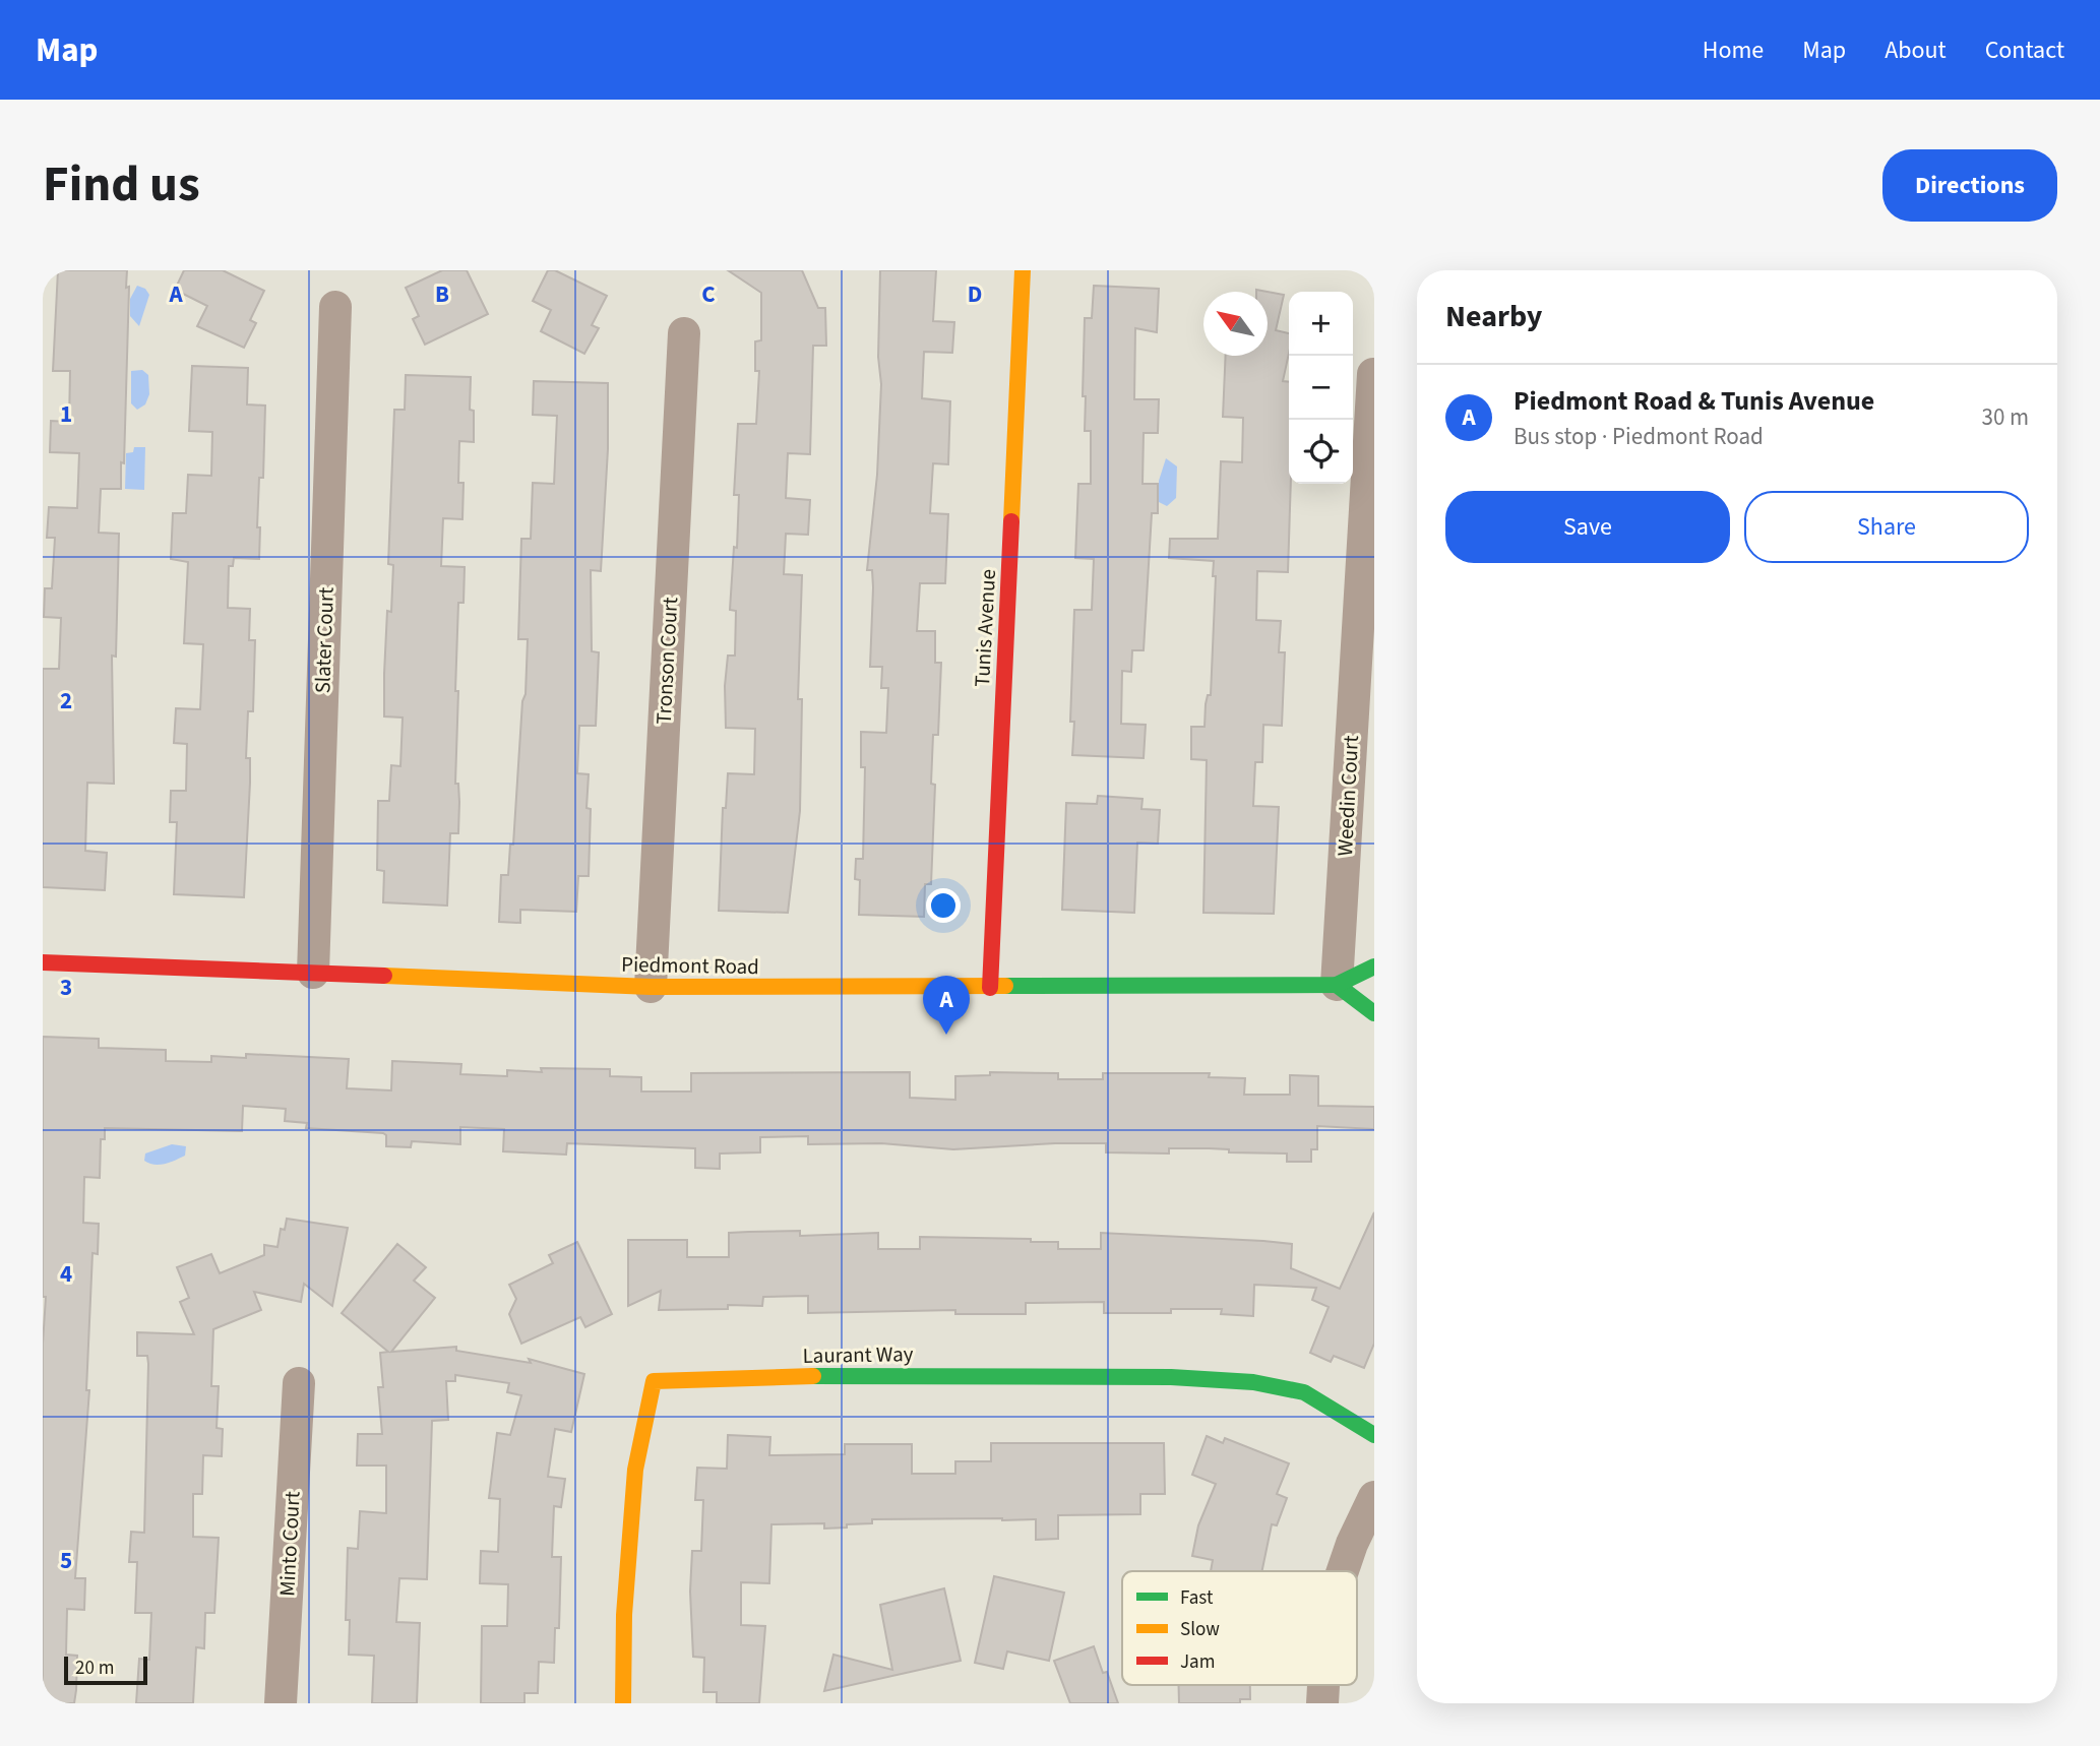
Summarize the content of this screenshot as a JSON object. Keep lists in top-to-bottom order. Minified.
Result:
{"streets":{"street":["Tunis Avenue","Slater Court","Tronson Court","Weedin Court","Piedmont Road","Laurant Way","Minto Court"]},"crossings":[["Tunis Avenue","Piedmont Road"],["Slater Court","Piedmont Road"],["Tronson Court","Piedmont Road"],["Weedin Court","Piedmont Road"]],"legend":["Fast","Slow","Jam"],"scale_bar":"20 m","north":"top left","page":{"header":"Map","nav":["Home","Map","About","Contact"],"title":"Find us","buttons":["Directions",["Save","Share"]],"heading":"Nearby","map_buttons":["+","−"],"list":[{"mark":"A","name":"Piedmont Road & Tunis Avenue","note":"Bus stop · Piedmont Road","value":"30 m"}],"pins":"A","scale":"20 m"},"grid":{"columns":["A","B","C","D"],"rows":["1","2","3","4","5"]}}
